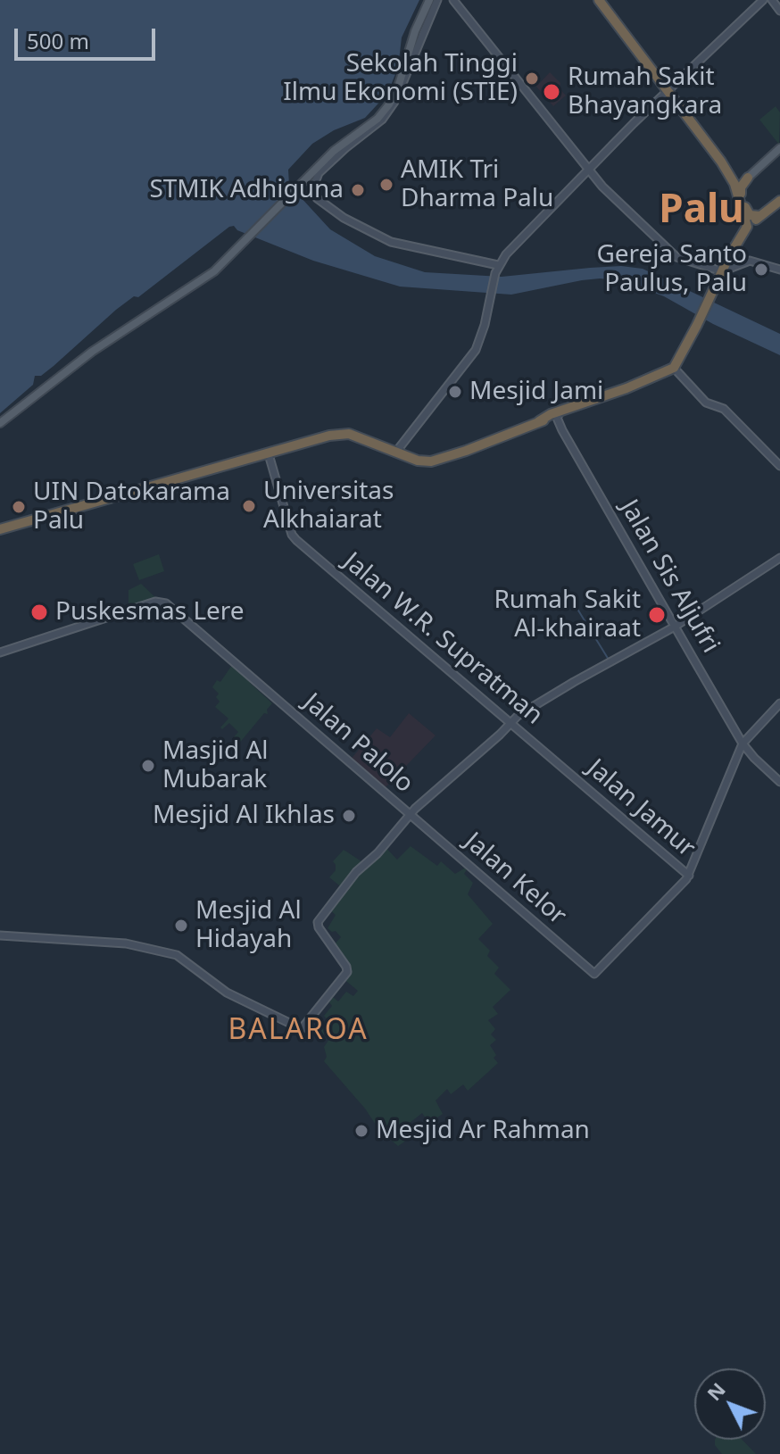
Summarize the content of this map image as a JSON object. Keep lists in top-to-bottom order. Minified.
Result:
{"streets":{"street":["Jalan Sis Aljufri","Jalan W.R. Supratman","Jalan Palolo","Jalan Jamur","Jalan Kelor"]},"crossings":[["Jalan W.R. Supratman","Jalan Jamur"],["Jalan Palolo","Jalan Kelor"],["Jalan Jamur","Jalan Kelor"]],"districts":["Palu","BALAROA"],"places":["Sekolah Tinggi Ilmu Ekonomi (STIE)","Rumah Sakit Bhayangkara","AMIK Tri Dharma Palu","STMIK Adhiguna","Gereja Santo Paulus, Palu","Mesjid Jami","Universitas Alkhaiarat","UIN Datokarama Palu","Puskesmas Lere","Rumah Sakit Al-khairaat","Masjid Al Mubarak","Mesjid Al Ikhlas","Mesjid Al Hidayah","Mesjid Ar Rahman"],"scale_bar":"500 m","north":"top left"}
